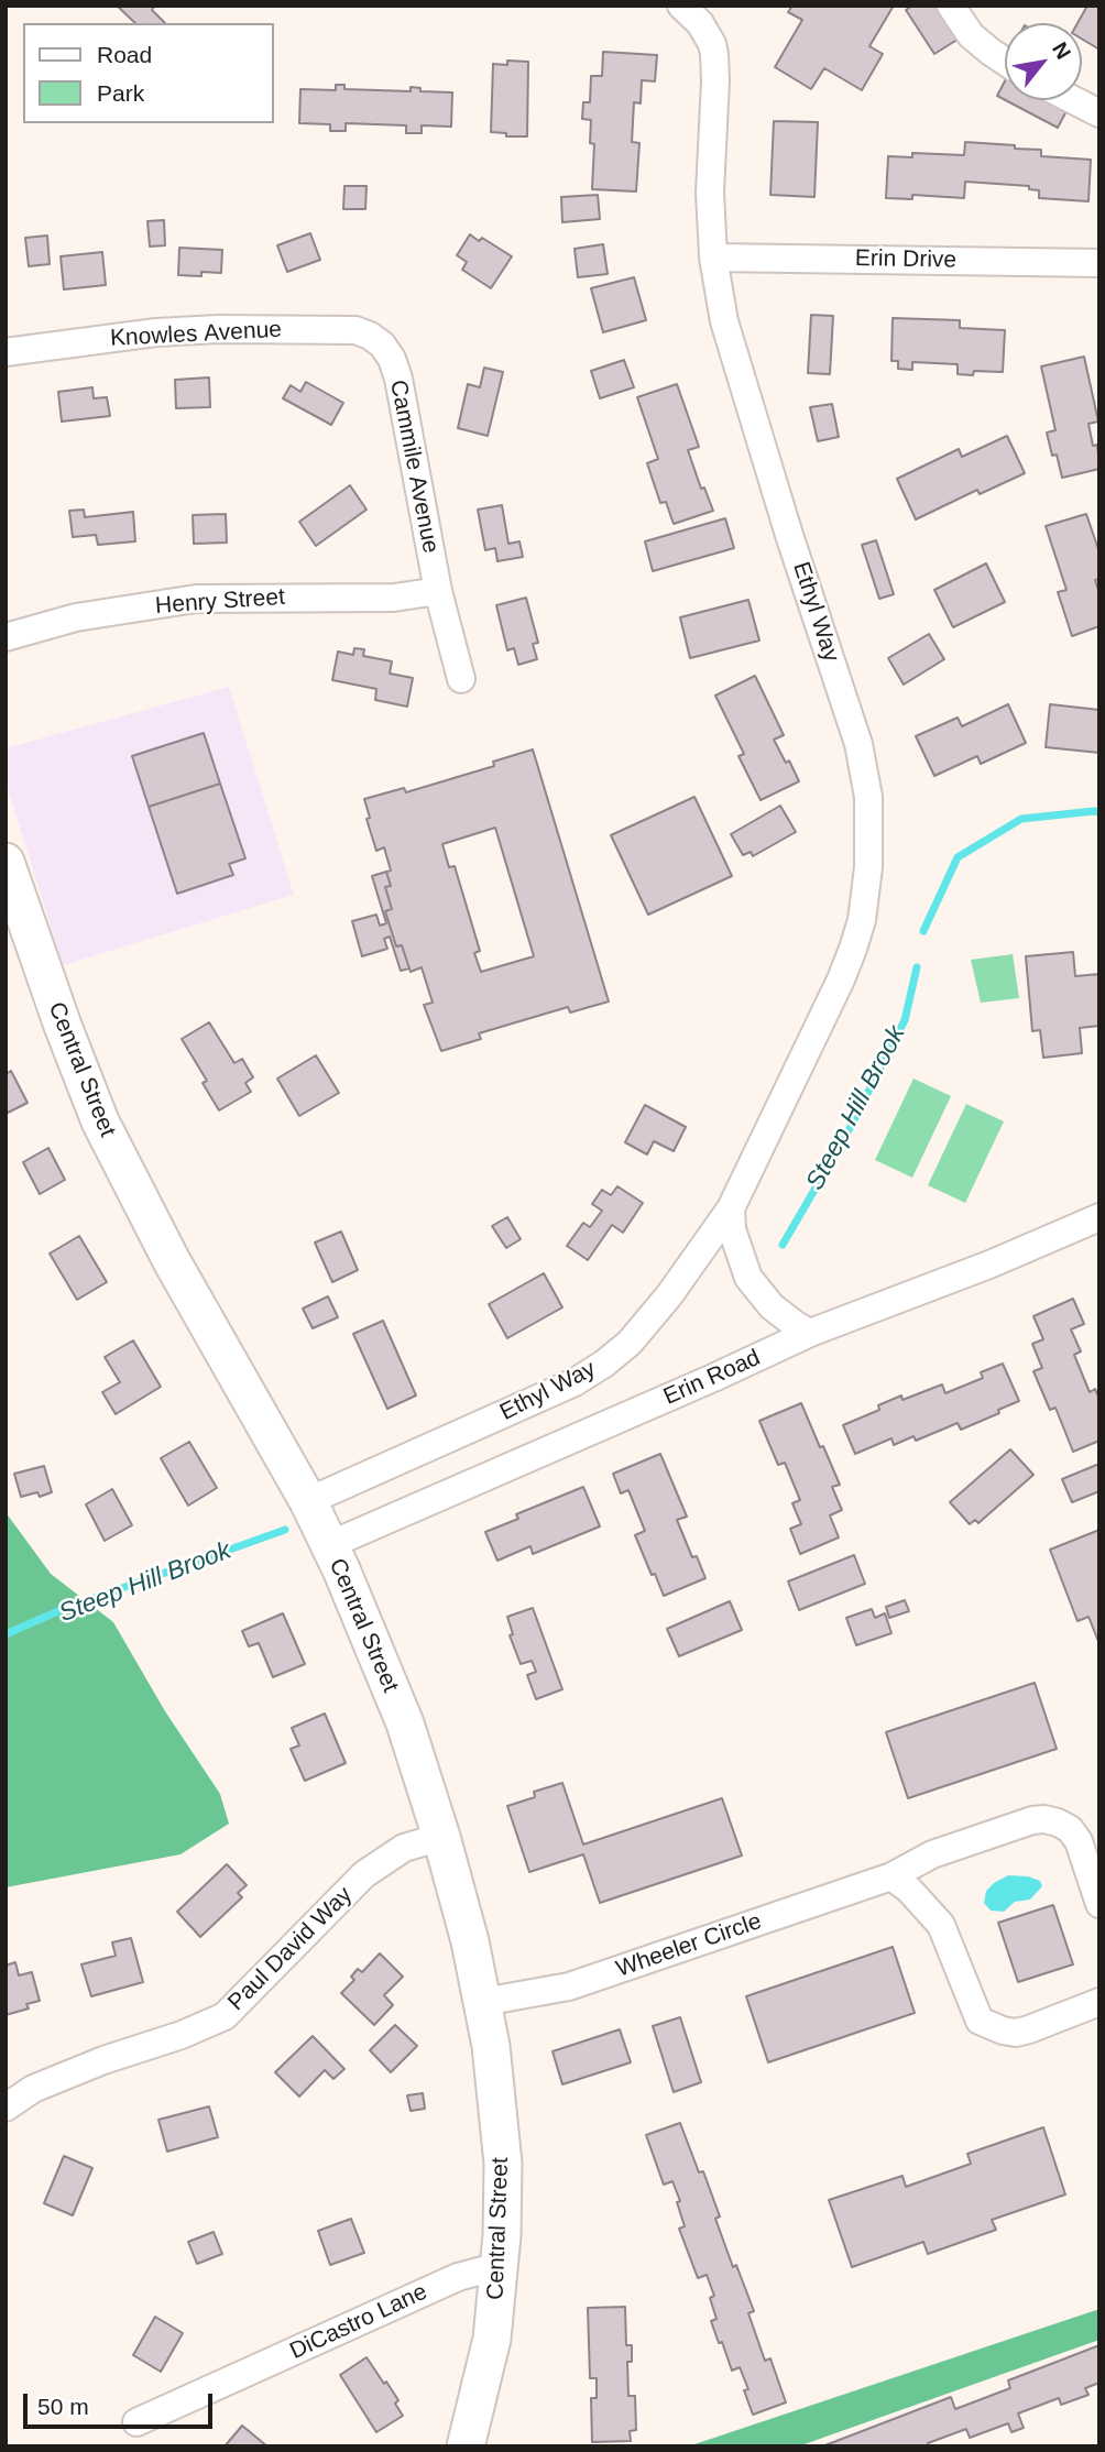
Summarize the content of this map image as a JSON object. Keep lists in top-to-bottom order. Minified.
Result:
{"streets":{"main road":["Central Street"],"street":["Erin Drive","Knowles Avenue","Cammile Avenue","Henry Street","Ethyl Way","Erin Road","Wheeler Circle","Paul David Way","DiCastro Lane"]},"crossings":[["Erin Drive","Ethyl Way"],["Knowles Avenue","Cammile Avenue"],["Cammile Avenue","Henry Street"],["Ethyl Way","Central Street"],["Central Street","Erin Road"],["Central Street","Wheeler Circle"],["Central Street","Paul David Way"],["Central Street","DiCastro Lane"]],"water":["Steep Hill Brook"],"legend":["Road","Park"],"scale_bar":"50 m","north":"top right"}
